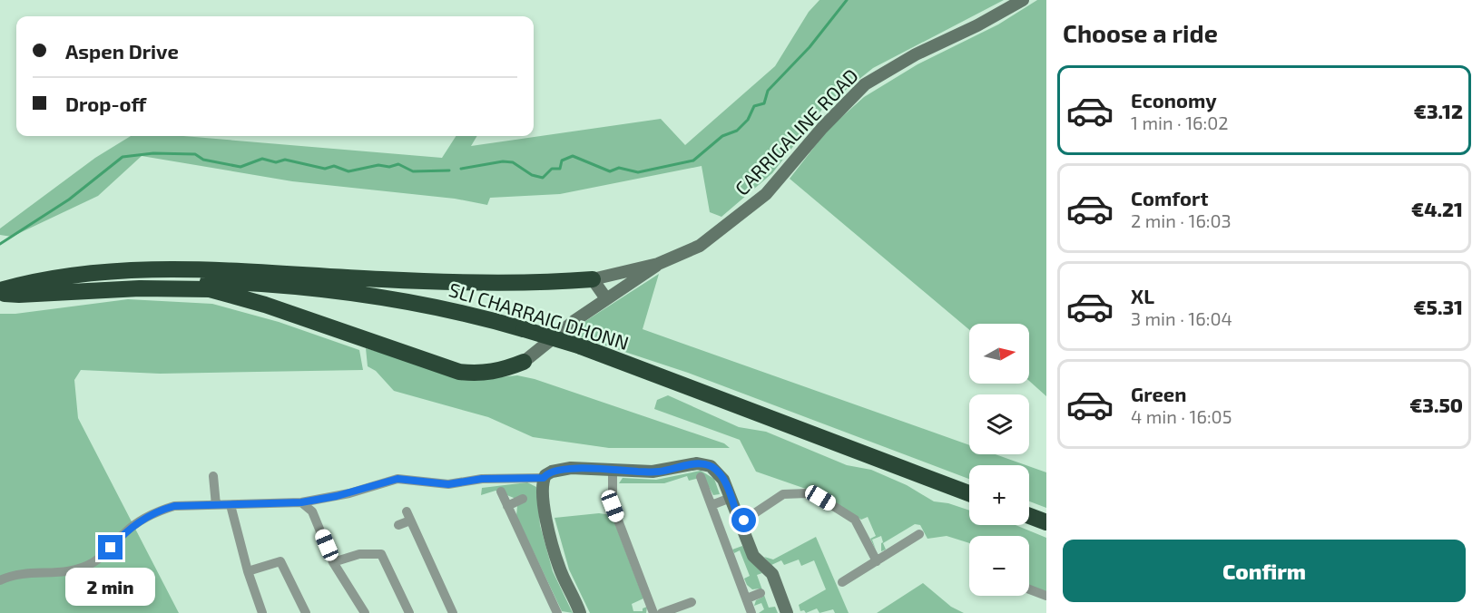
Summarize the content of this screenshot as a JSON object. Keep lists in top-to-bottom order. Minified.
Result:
{"streets":{"highway":["SLI CHARRAIG DHONN"],"main road":["CARRIGALINE ROAD"]},"north":"right","page":{"heading":"Choose a ride","banner":["Aspen Drive","Drop-off"],"list":[{"name":"Economy","note":"1 min · 16:02","value":"€3.12"},{"name":"Comfort","note":"2 min · 16:03","value":"€4.21"},{"name":"XL","note":"3 min · 16:04","value":"€5.31"},{"name":"Green","note":"4 min · 16:05","value":"€3.50"}],"map_buttons":["+","−"],"buttons":"Confirm","bubble":"2 min"}}
